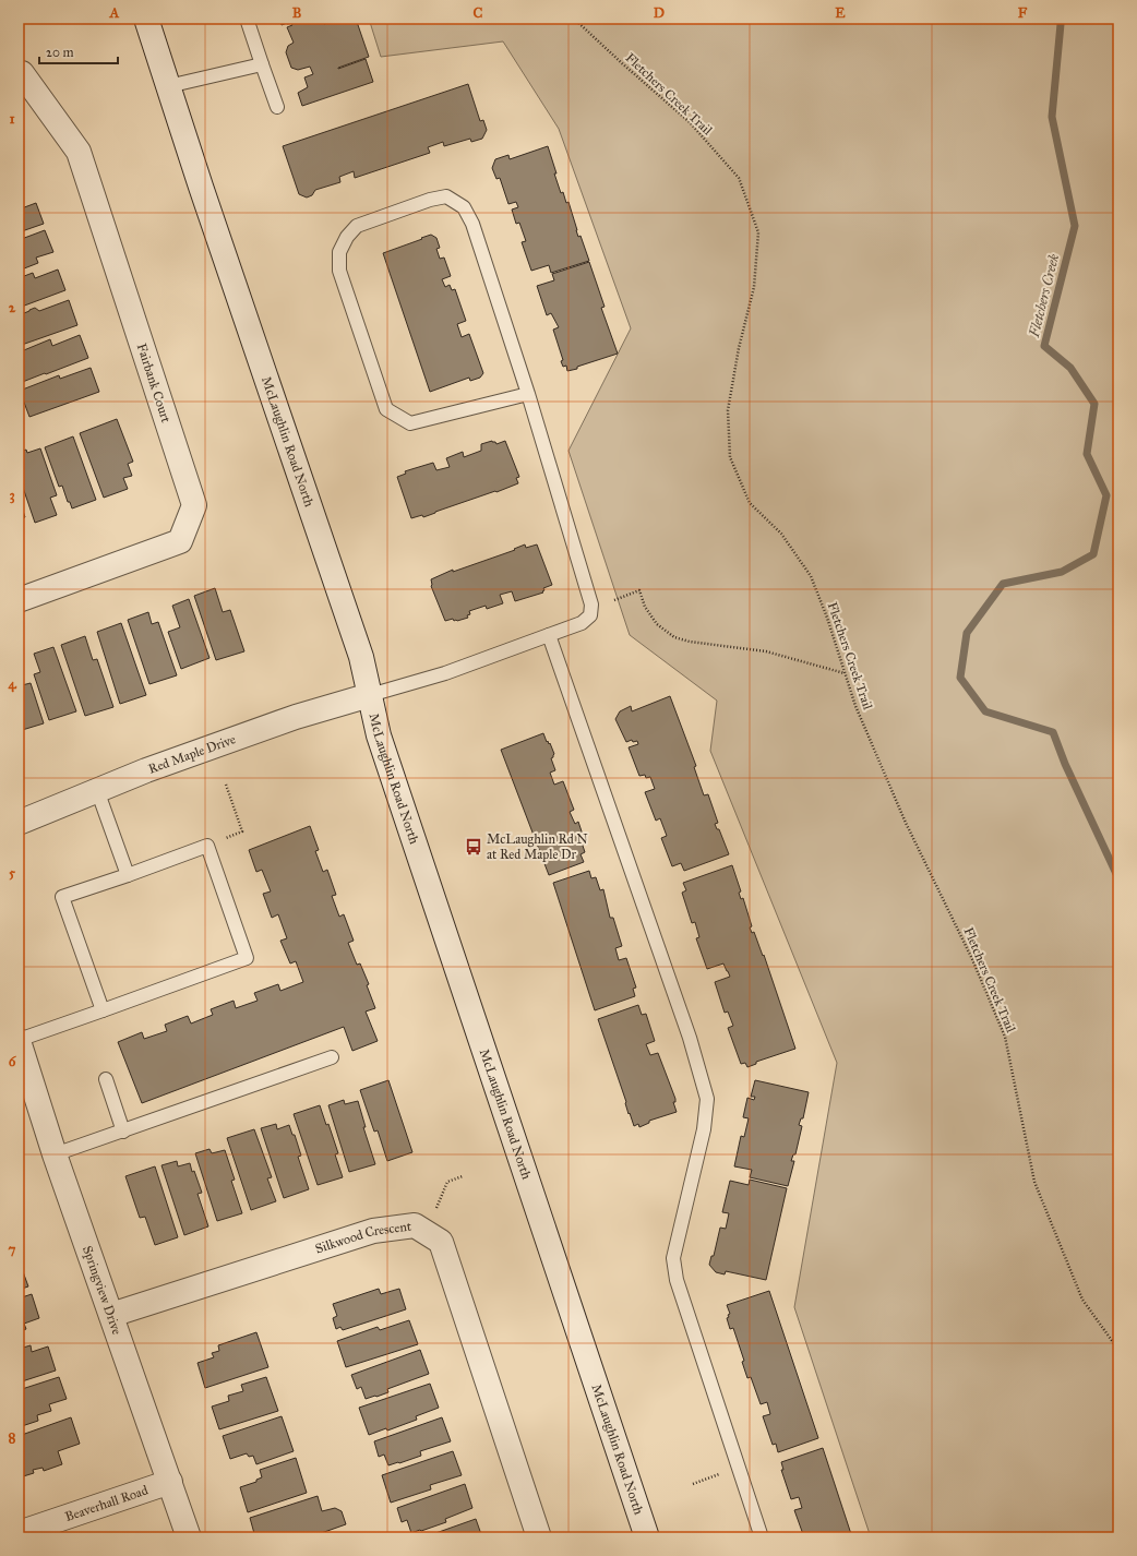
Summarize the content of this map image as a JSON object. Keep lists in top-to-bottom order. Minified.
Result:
{"streets":{"street":["Fairbank Court","McLaughlin Road North","Red Maple Drive","Silkwood Crescent","Springview Drive","Beaverhall Road"],"path":["Fletchers Creek Trail"]},"crossings":[["McLaughlin Road North","Red Maple Drive"],["Silkwood Crescent","Springview Drive"],["Springview Drive","Beaverhall Road"]],"water":["Fletchers Creek"],"places":{"bus stop":["McLaughlin Rd N at Red Maple Dr"]},"scale_bar":"20 m","grid":{"columns":["A","B","C","D","E","F"],"rows":["1","2","3","4","5","6","7","8"]}}
